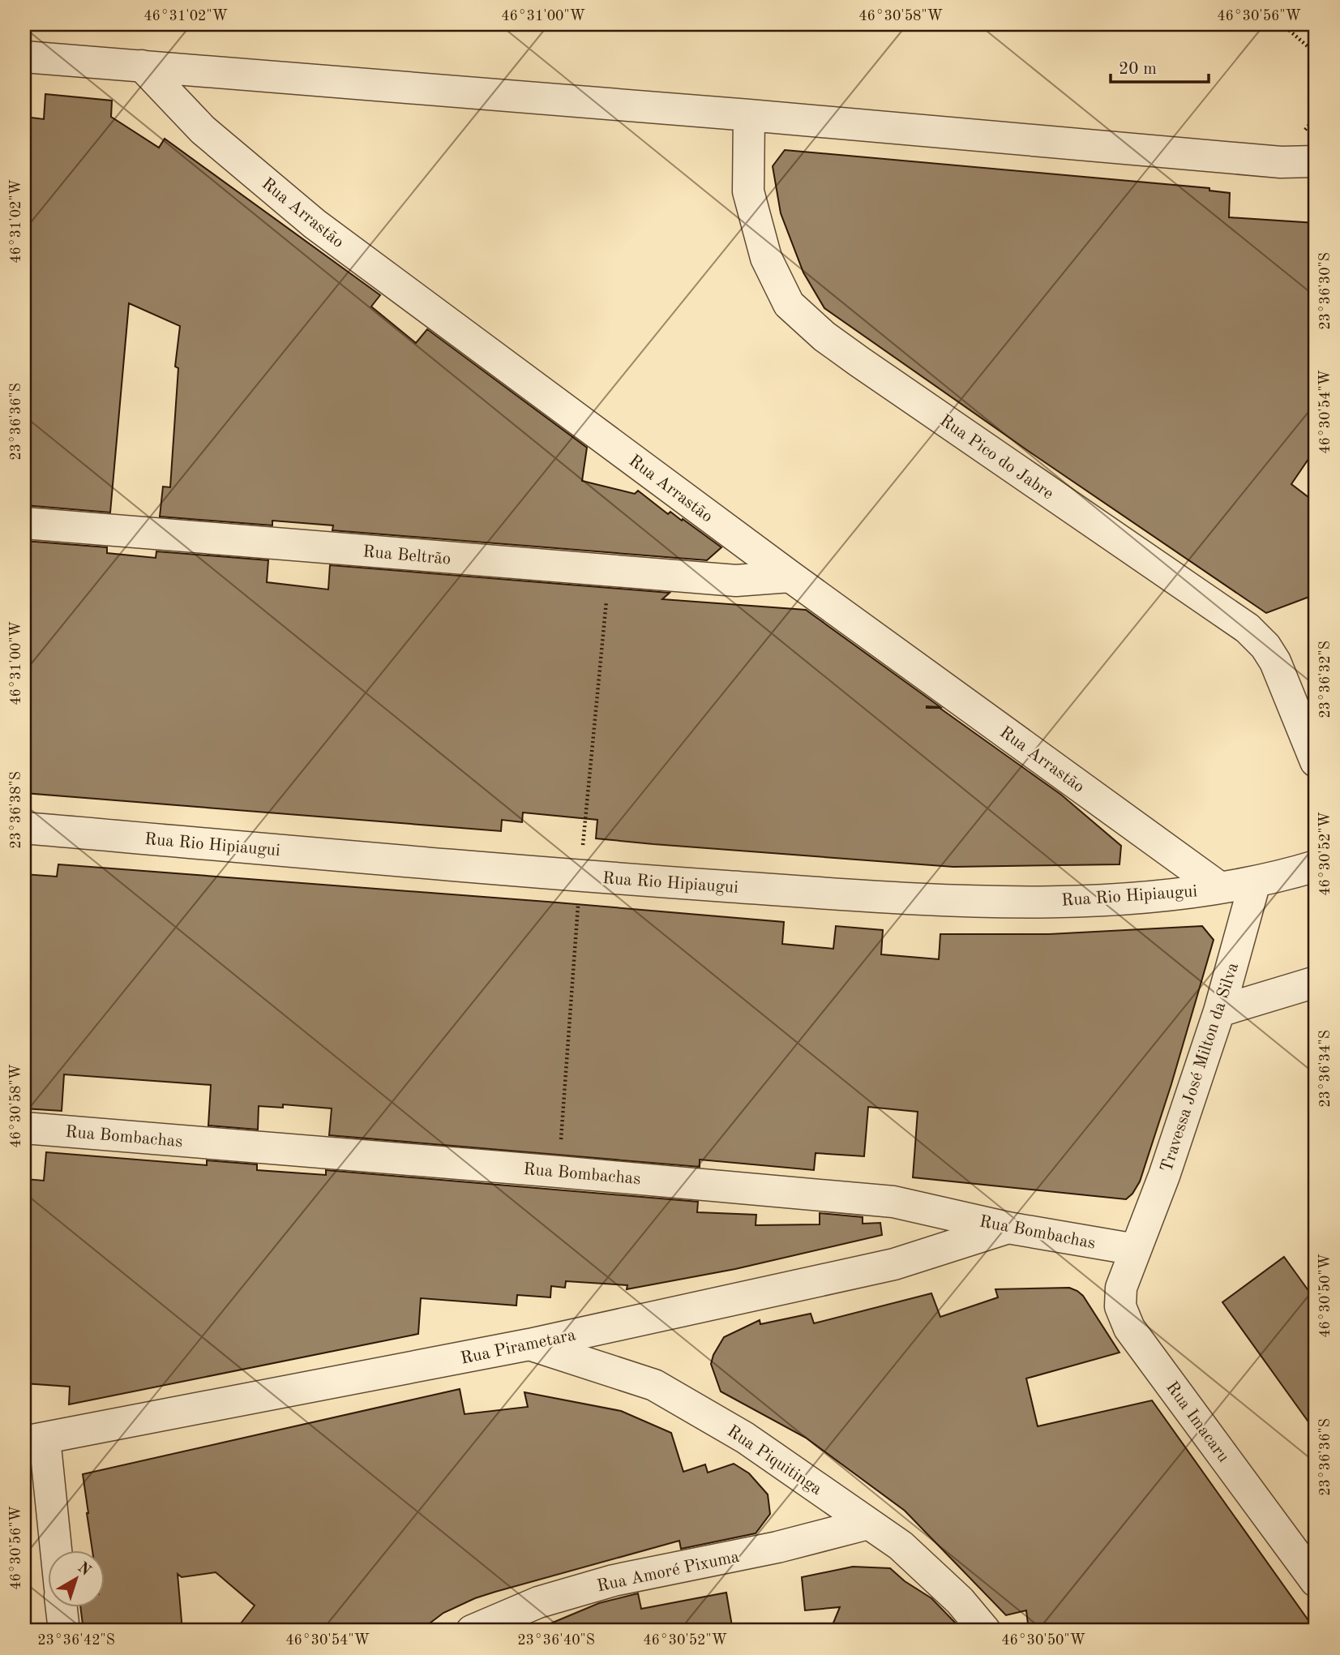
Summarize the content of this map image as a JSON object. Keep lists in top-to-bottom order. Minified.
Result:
{"streets":{"street":["Rua Arrastão","Rua Pico do Jabre","Rua Beltrão","Rua Rio Hipiaugui","Travessa José Milton da Silva","Rua Bombachas","Rua Pirametara","Rua Imacaru","Rua Piquitinga","Rua Amoré Pixuma"]},"crossings":[["Rua Arrastão","Rua Beltrão"],["Rua Arrastão","Rua Rio Hipiaugui"],["Rua Rio Hipiaugui","Travessa José Milton da Silva"],["Travessa José Milton da Silva","Rua Bombachas"],["Travessa José Milton da Silva","Rua Imacaru"],["Rua Bombachas","Rua Pirametara"],["Rua Bombachas","Rua Imacaru"],["Rua Pirametara","Rua Piquitinga"],["Rua Piquitinga","Rua Amoré Pixuma"]],"scale_bar":"20 m","north":"top right","coordinates":["46°31'02\"W","46°31'00\"W","46°30'58\"W","46°30'56\"W","23°36'30\"S","46°30'54\"W","23°36'36\"S","23°36'32\"S","23°36'38\"S","46°30'52\"W","23°36'34\"S","46°30'50\"W","23°36'42\"S","23°36'40\"S"]}
